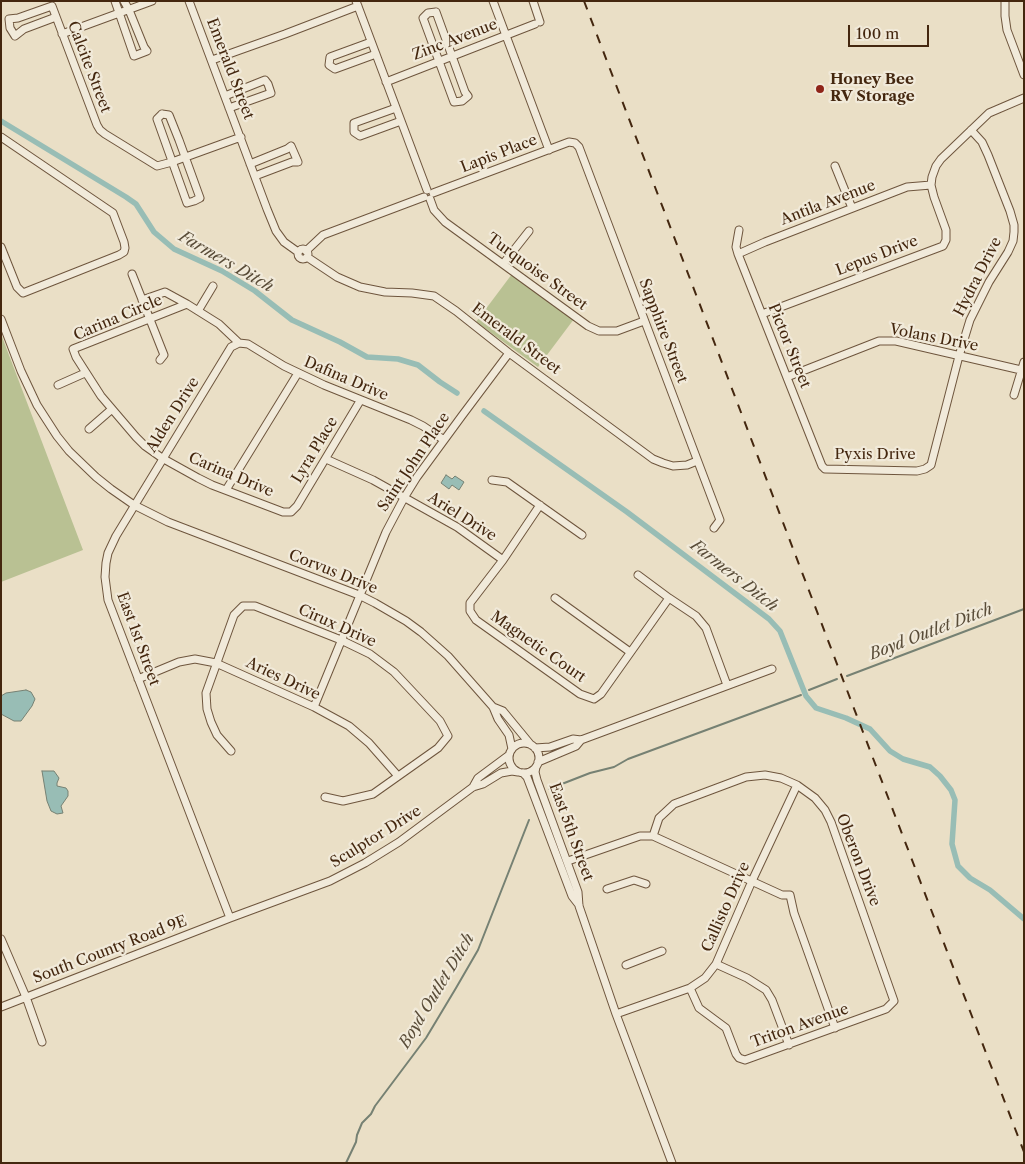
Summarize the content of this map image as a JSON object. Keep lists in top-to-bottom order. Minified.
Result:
{"streets":{"street":["Zinc Avenue","Calcite Street","Emerald Street","Lapis Place","Antila Avenue","Lepus Drive","Turquoise Street","Hydra Drive","Carina Circle","Sapphire Street","Volans Drive","Pictor Street","Dafina Drive","Alden Drive","Lyra Place","Pyxis Drive","Saint John Place","Carina Drive","Ariel Drive","Corvus Drive","Cirux Drive","East 1st Street","Magnetic Court","Aries Drive","East 5th Street","Sculptor Drive","Oberon Drive","Callisto Drive","South County Road 9E","Triton Avenue"]},"crossings":[["Zinc Avenue","Turquoise Street"],["Calcite Street","Emerald Street"],["Emerald Street","Lapis Place"],["Emerald Street","Sapphire Street"],["Emerald Street","Saint John Place"],["Lapis Place","Turquoise Street"],["Lapis Place","Sapphire Street"],["Antila Avenue","Lepus Drive"],["Antila Avenue","Pictor Street"],["Lepus Drive","Pictor Street"],["Turquoise Street","Sapphire Street"],["Hydra Drive","Volans Drive"],["Hydra Drive","Pyxis Drive"],["Carina Circle","Alden Drive"],["Carina Circle","Carina Drive"],["Volans Drive","Pictor Street"],["Pictor Street","Pyxis Drive"],["Dafina Drive","Alden Drive"],["Dafina Drive","Lyra Place"],["Dafina Drive","Saint John Place"],["Alden Drive","Carina Drive"],["Alden Drive","Corvus Drive"],["Alden Drive","East 1st Street"],["Lyra Place","Carina Drive"],["Lyra Place","Ariel Drive"],["Saint John Place","Ariel Drive"],["Saint John Place","Corvus Drive"],["Saint John Place","Cirux Drive"],["Saint John Place","Aries Drive"],["Ariel Drive","Magnetic Court"],["Corvus Drive","East 1st Street"],["Corvus Drive","East 5th Street"],["Corvus Drive","Sculptor Drive"],["Cirux Drive","Aries Drive"],["East 1st Street","Aries Drive"],["East 1st Street","Sculptor Drive"],["East 1st Street","South County Road 9E"],["East 5th Street","Sculptor Drive"],["East 5th Street","Callisto Drive"],["Sculptor Drive","South County Road 9E"],["Oberon Drive","Callisto Drive"],["Oberon Drive","Triton Avenue"],["Callisto Drive","Triton Avenue"]],"water":["Farmers Ditch","Boyd Outlet Ditch"],"places":["Honey Bee RV Storage"],"scale_bar":"100 m"}
